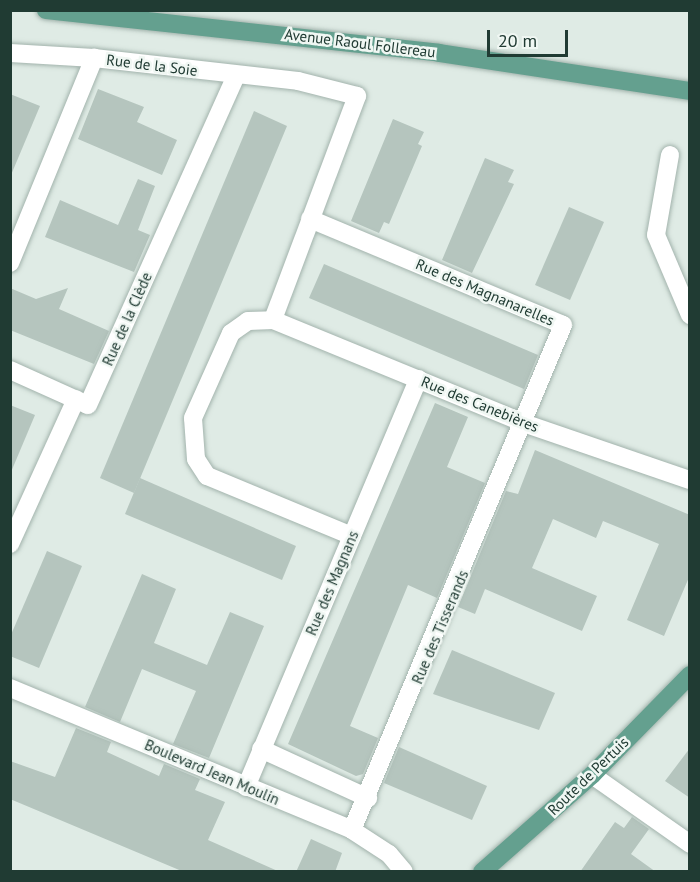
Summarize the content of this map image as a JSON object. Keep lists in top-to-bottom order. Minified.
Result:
{"streets":{"main road":["Avenue Raoul Follereau","Route de Pertuis"],"street":["Rue de la Soie","Rue des Magnanarelles","Rue de la Clède","Rue des Canebières","Rue des Magnans","Rue des Tisserands","Boulevard Jean Moulin"]},"crossings":[["Rue de la Soie","Rue des Magnanarelles"],["Rue de la Soie","Rue de la Clède"],["Rue des Magnanarelles","Rue des Canebières"],["Rue des Magnanarelles","Rue des Tisserands"],["Rue des Canebières","Rue des Magnans"],["Rue des Canebières","Rue des Tisserands"],["Rue des Magnans","Boulevard Jean Moulin"],["Rue des Tisserands","Boulevard Jean Moulin"]],"scale_bar":"20 m"}
